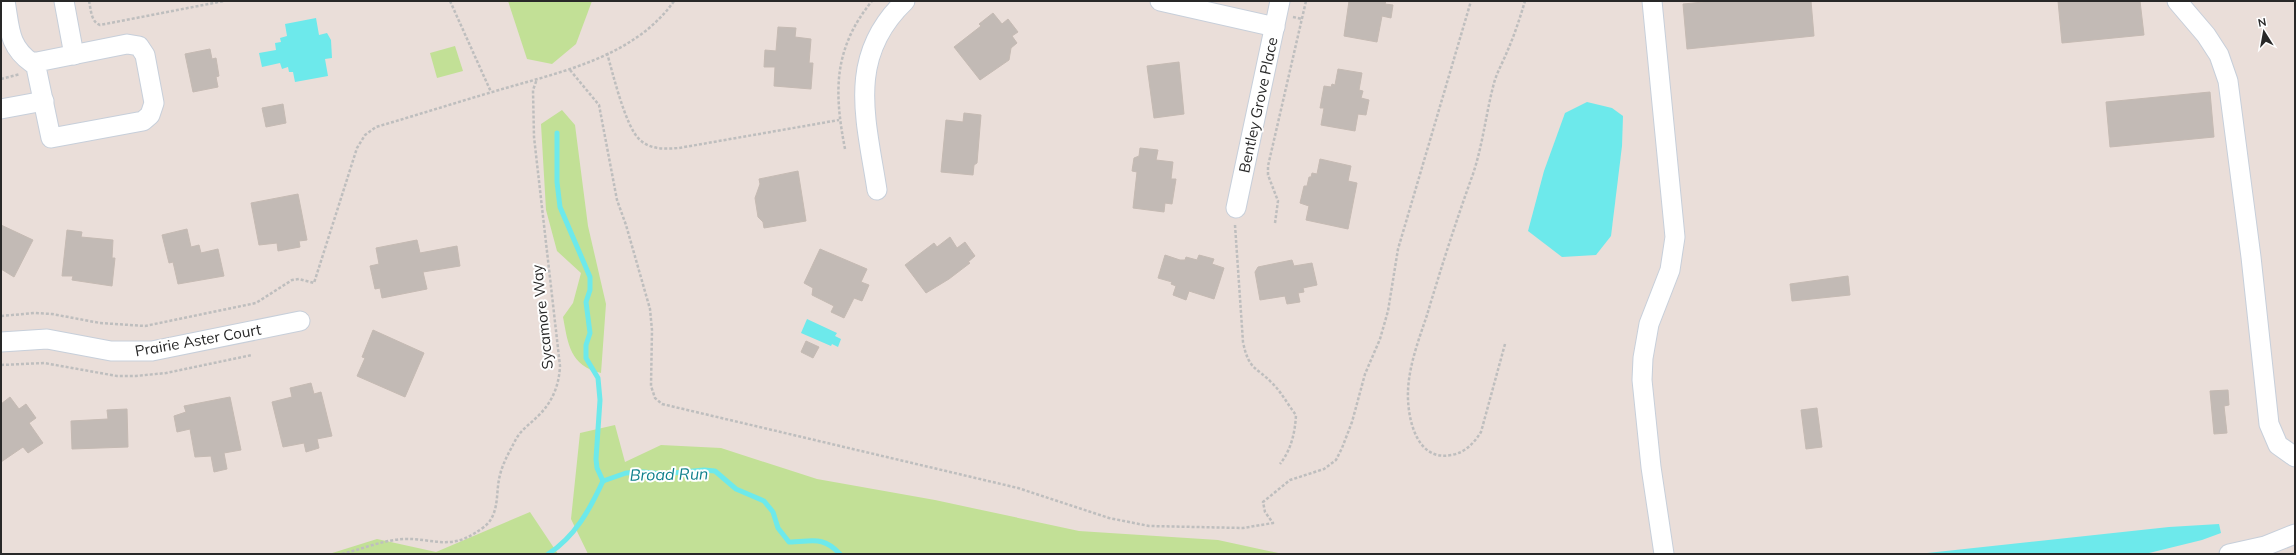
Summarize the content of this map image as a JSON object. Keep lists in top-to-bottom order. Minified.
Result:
{"streets":{"street":["Bentley Grove Place","Prairie Aster Court"],"path":["Sycamore Way"]},"water":["Broad Run"],"north":"top"}
